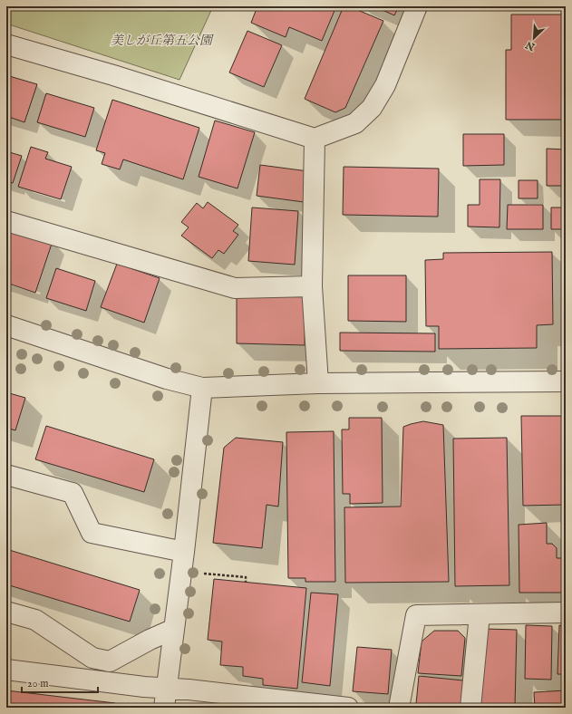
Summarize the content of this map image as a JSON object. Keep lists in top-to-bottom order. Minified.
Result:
{"parks":["美しが丘第五公園"],"scale_bar":"20 m","north":"bottom left"}
